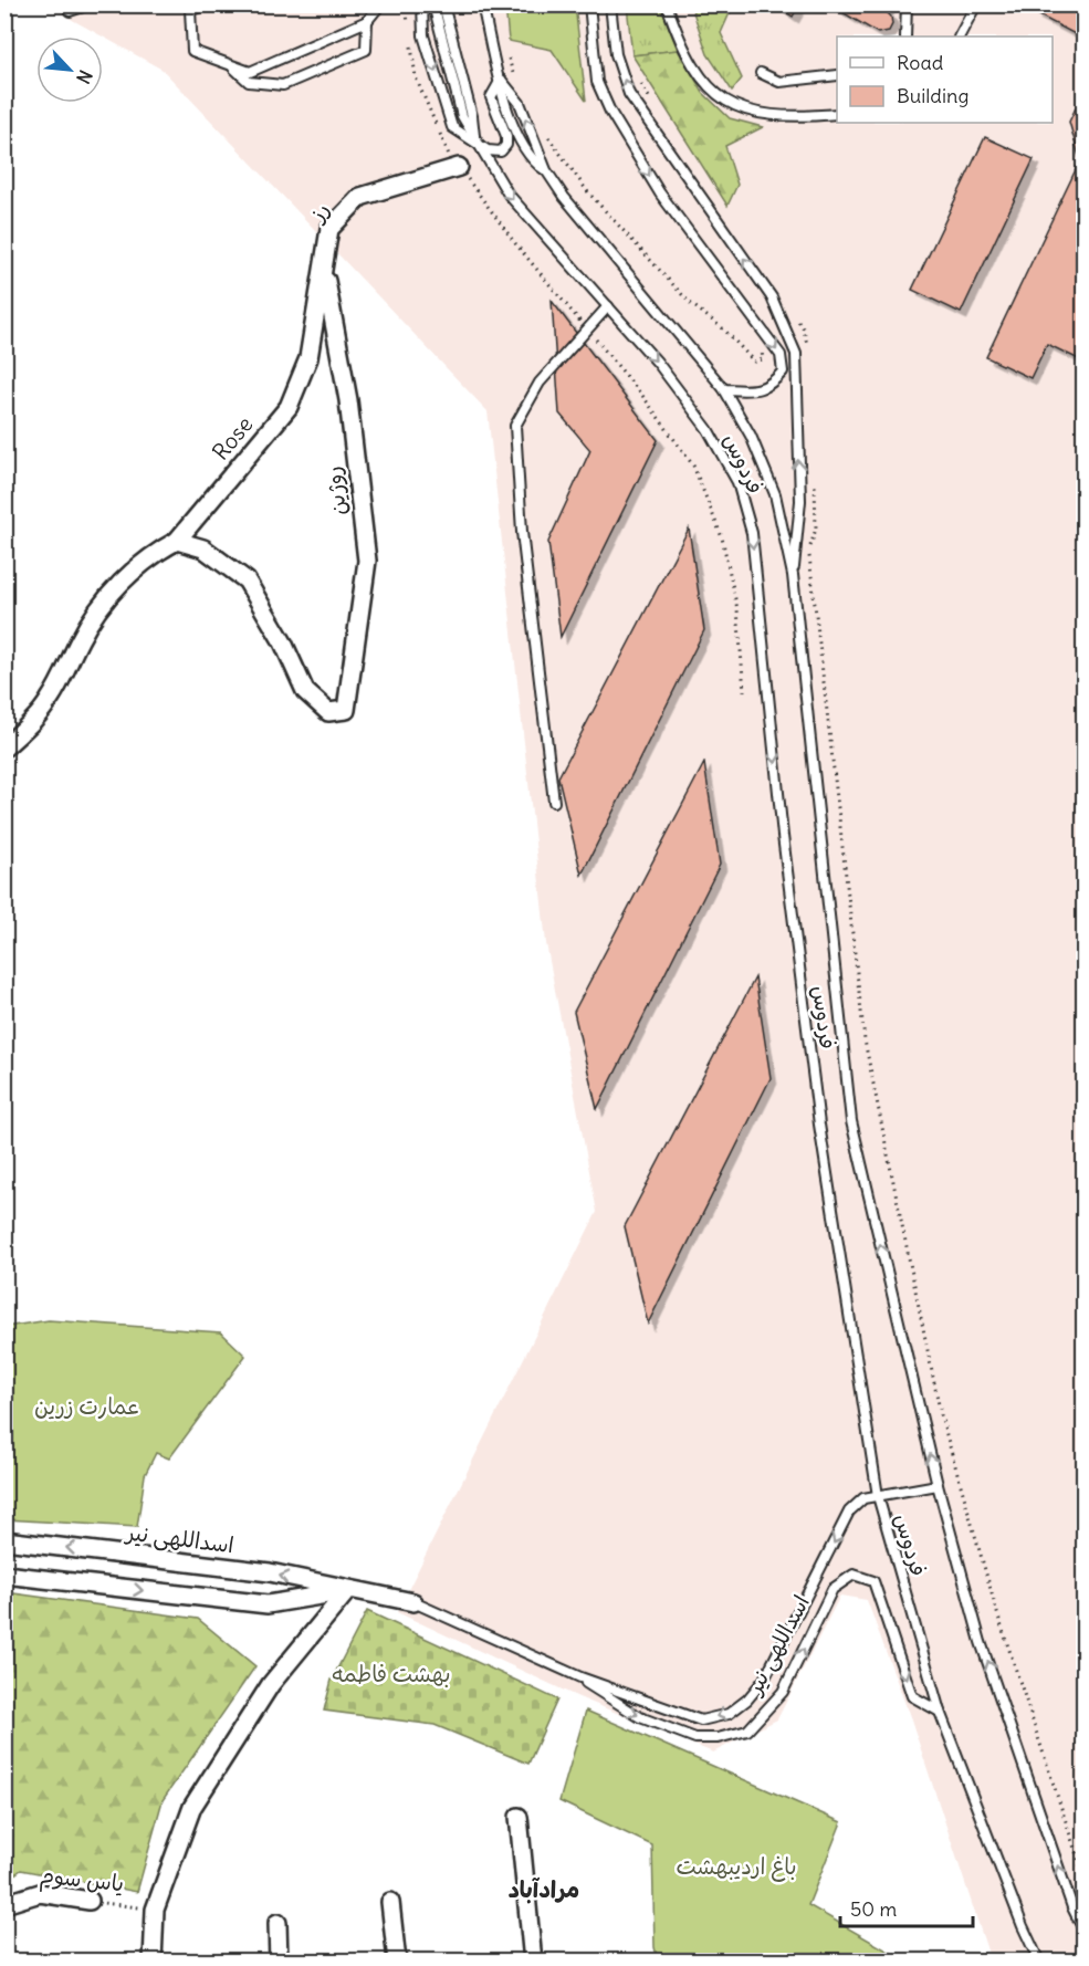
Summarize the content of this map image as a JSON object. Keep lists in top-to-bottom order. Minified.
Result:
{"streets":{"street":["رز","Rose","روژین","اسداللهی نیر","یاس سوم"],"lane":["فردوس"]},"crossings":[["رز","Rose"],["رز","روژین"],["Rose","روژین"],["فردوس","اسداللهی نیر"]],"districts":["مرادآباد"],"parks":["عمارت زرین","بهشت فاطمه","باغ اردیبهشت"],"legend":["Road","Building"],"scale_bar":"50 m","north":"bottom right"}
